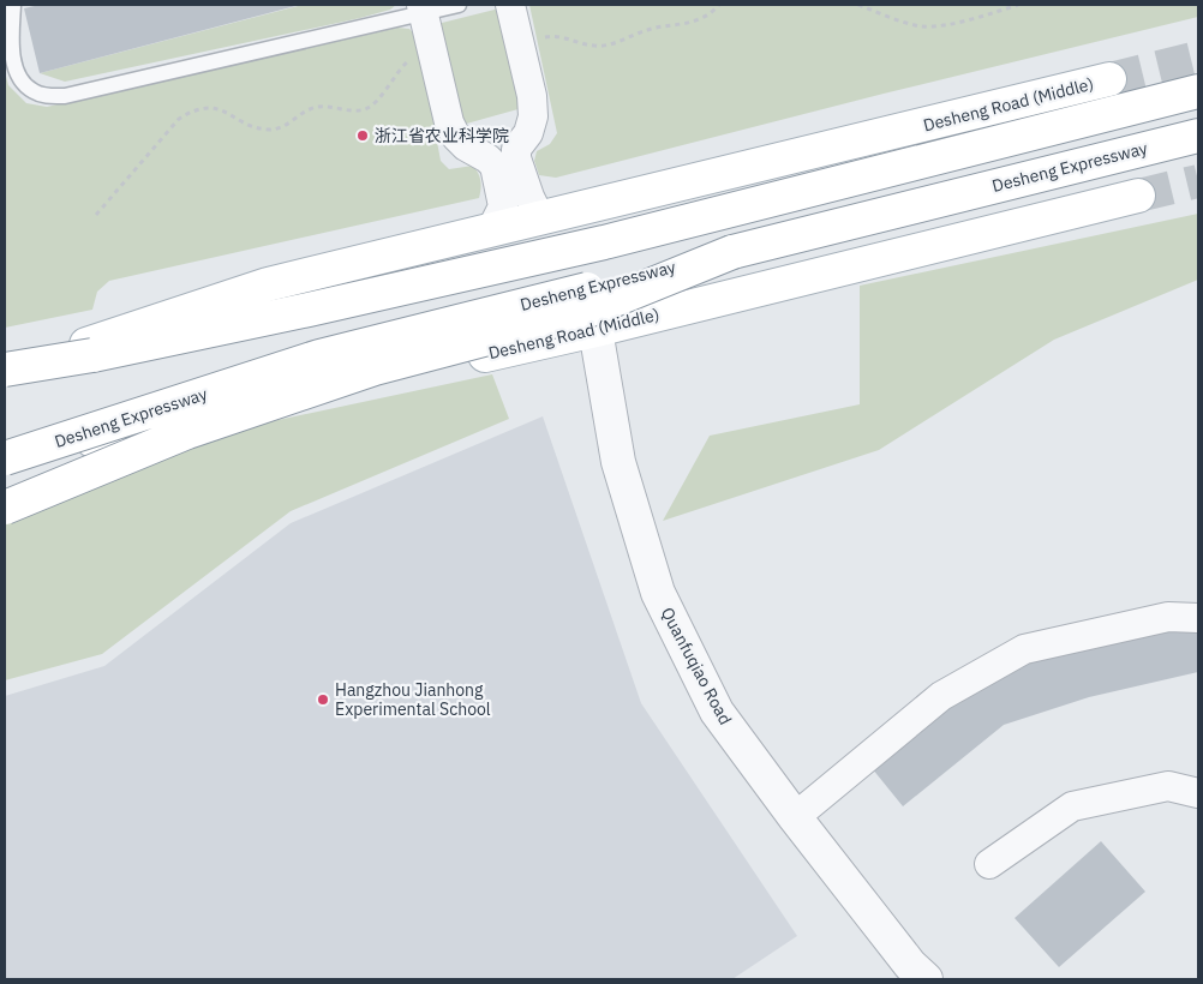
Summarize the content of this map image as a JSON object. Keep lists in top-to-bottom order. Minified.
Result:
{"streets":{"main road":["Desheng Road (Middle)","Desheng Expressway"],"street":["Quanfuqiao Road"]},"crossings":[["Desheng Road (Middle)","Desheng Expressway"],["Desheng Road (Middle)","Quanfuqiao Road"]],"places":["浙江省农业科学院","Hangzhou Jianhong Experimental School"]}
